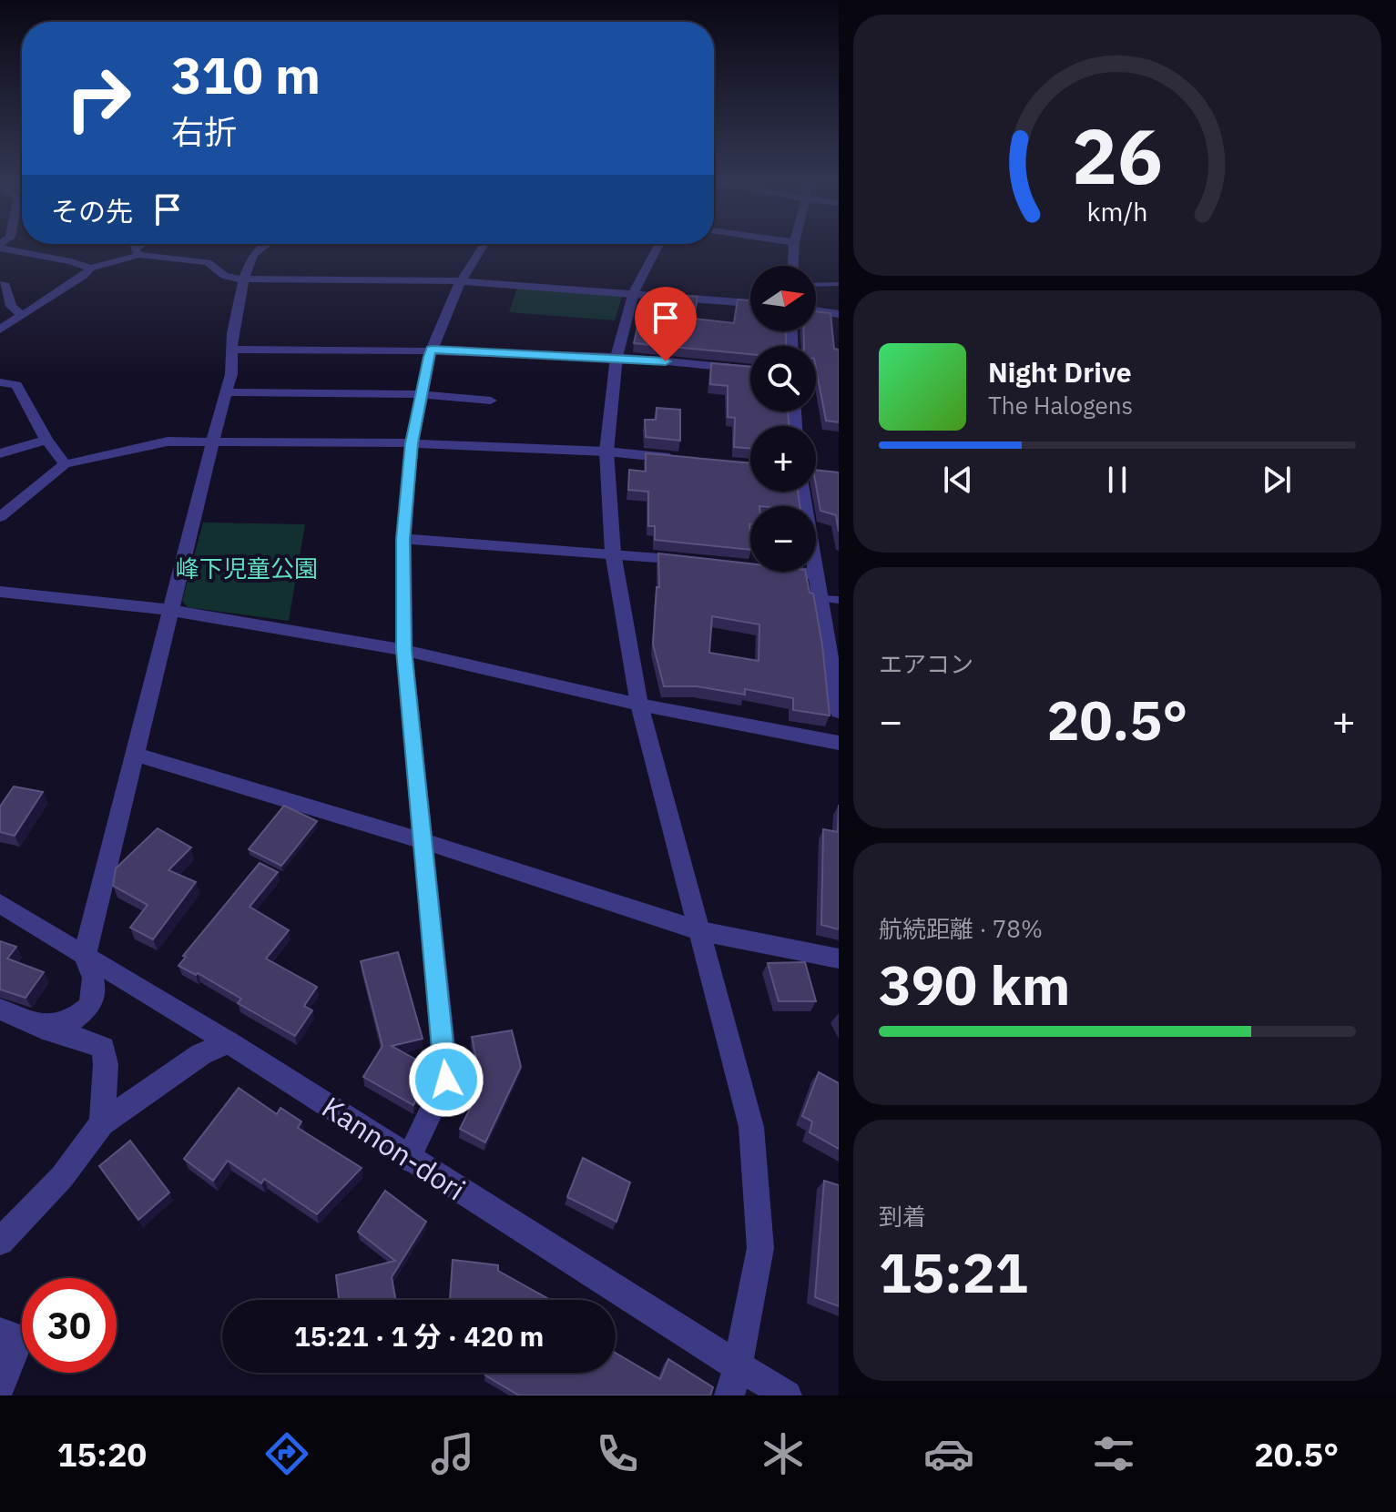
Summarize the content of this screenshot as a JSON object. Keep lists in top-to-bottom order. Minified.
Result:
{"streets":{"street":["Kannon-dori"]},"parks":["峰下児童公園"],"north":"right","page":{"turn":["310 m","右折"],"then":"その先","map_buttons":["+","−"],"song":["Night Drive","The Halogens"],"tile":["エアコン",["航続距離 · 78%","390 km"],["到着","15:21"]],"heat":["−","20.5°","+"],"limit":"30","trip":"15:21 · 1 分 · 420 m","tabs":["15:20","20.5°"],"gauge":["26","km/h"]}}
